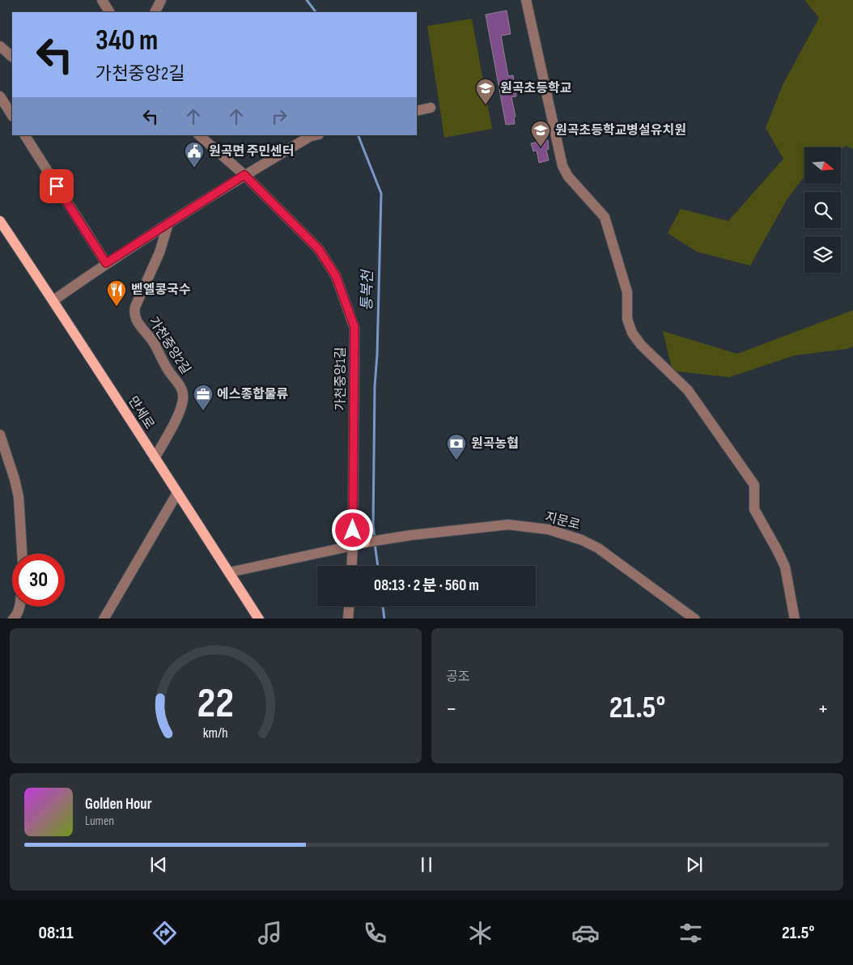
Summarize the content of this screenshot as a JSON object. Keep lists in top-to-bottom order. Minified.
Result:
{"streets":{"main road":["만세로"],"street":["가천중앙2길","가천중앙1길","지문로"]},"crossings":[["가천중앙2길","만세로"]],"water":["통복천"],"places":{"school or university":["원곡초등학교","원곡초등학교병설유치원"],"public building":["원곡면 주민센터"],"restaurant":["벧엘콩국수"],"office":["에스종합물류"],"bank":["원곡농협"]},"north":"right","page":{"turn":["340 m","가천중앙2길"],"limit":"30","trip":"08:13 · 2 분 · 560 m","tile":"공조","heat":["−","21.5°","+"],"song":["Golden Hour","Lumen"],"tabs":["08:11","21.5°"],"gauge":["22","km/h"]}}
